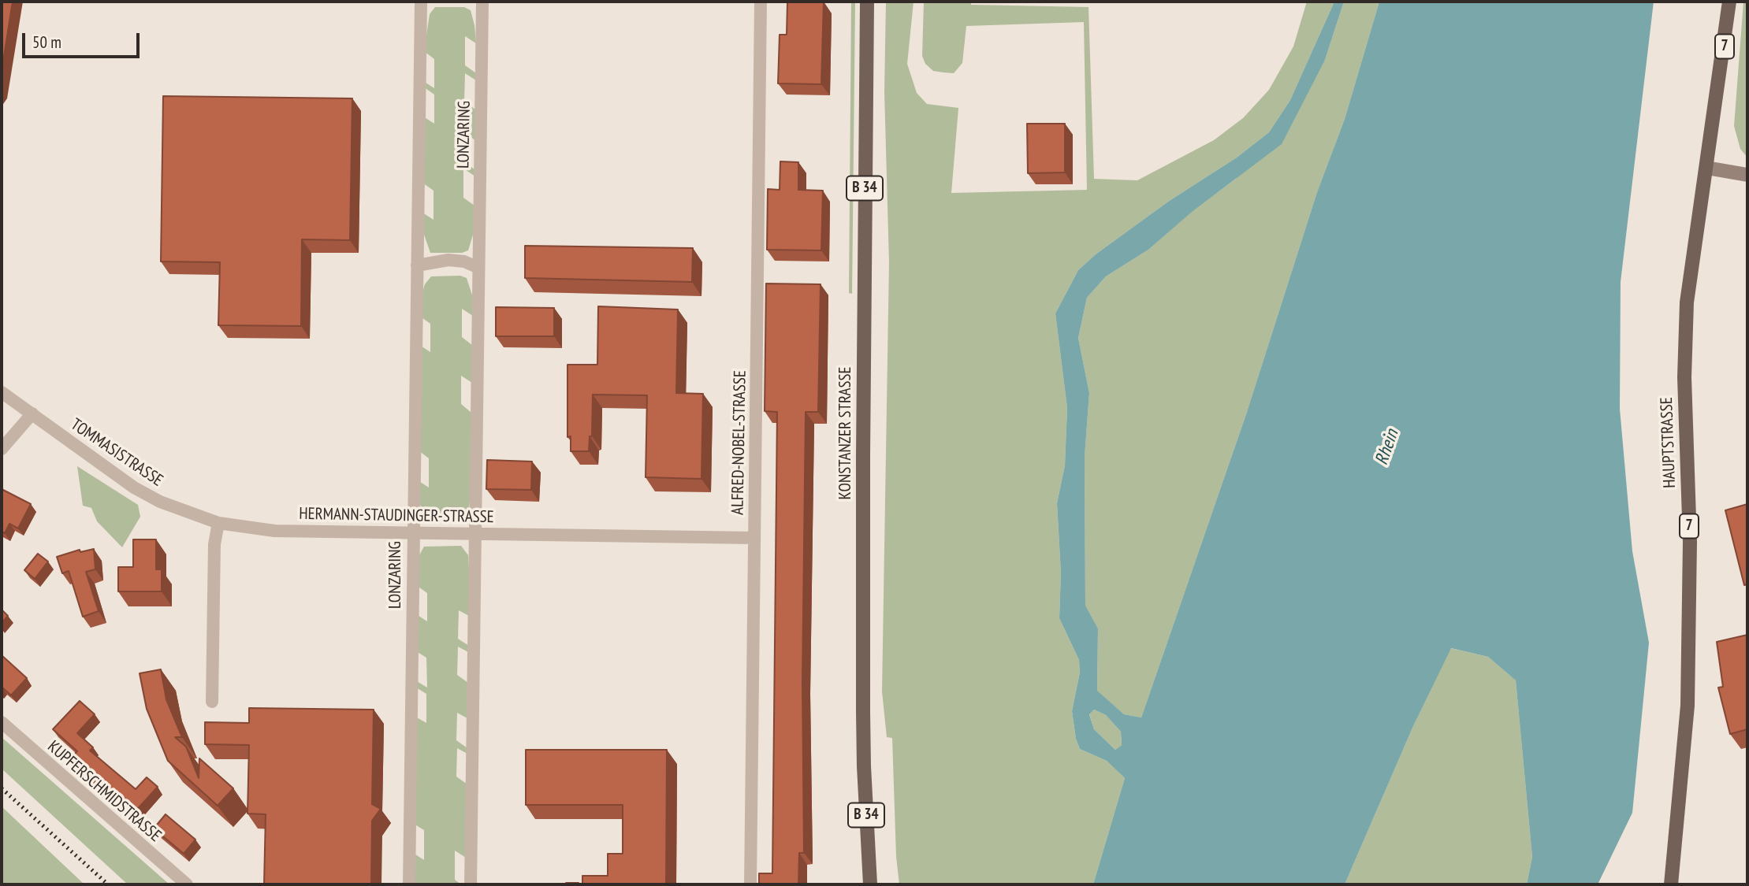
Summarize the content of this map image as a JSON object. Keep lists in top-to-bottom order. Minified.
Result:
{"streets":{"main road":["7","B 34","KONSTANZER STRASSE","HAUPTSTRASSE"],"street":["LONZARING","ALFRED-NOBEL-STRASSE","TOMMASISTRASSE","HERMANN-STAUDINGER-STRASSE","KUPFERSCHMIDSTRASSE"]},"crossings":[["LONZARING","HERMANN-STAUDINGER-STRASSE"],["ALFRED-NOBEL-STRASSE","HERMANN-STAUDINGER-STRASSE"],["TOMMASISTRASSE","HERMANN-STAUDINGER-STRASSE"]],"water":["Rhein"],"scale_bar":"50 m"}
